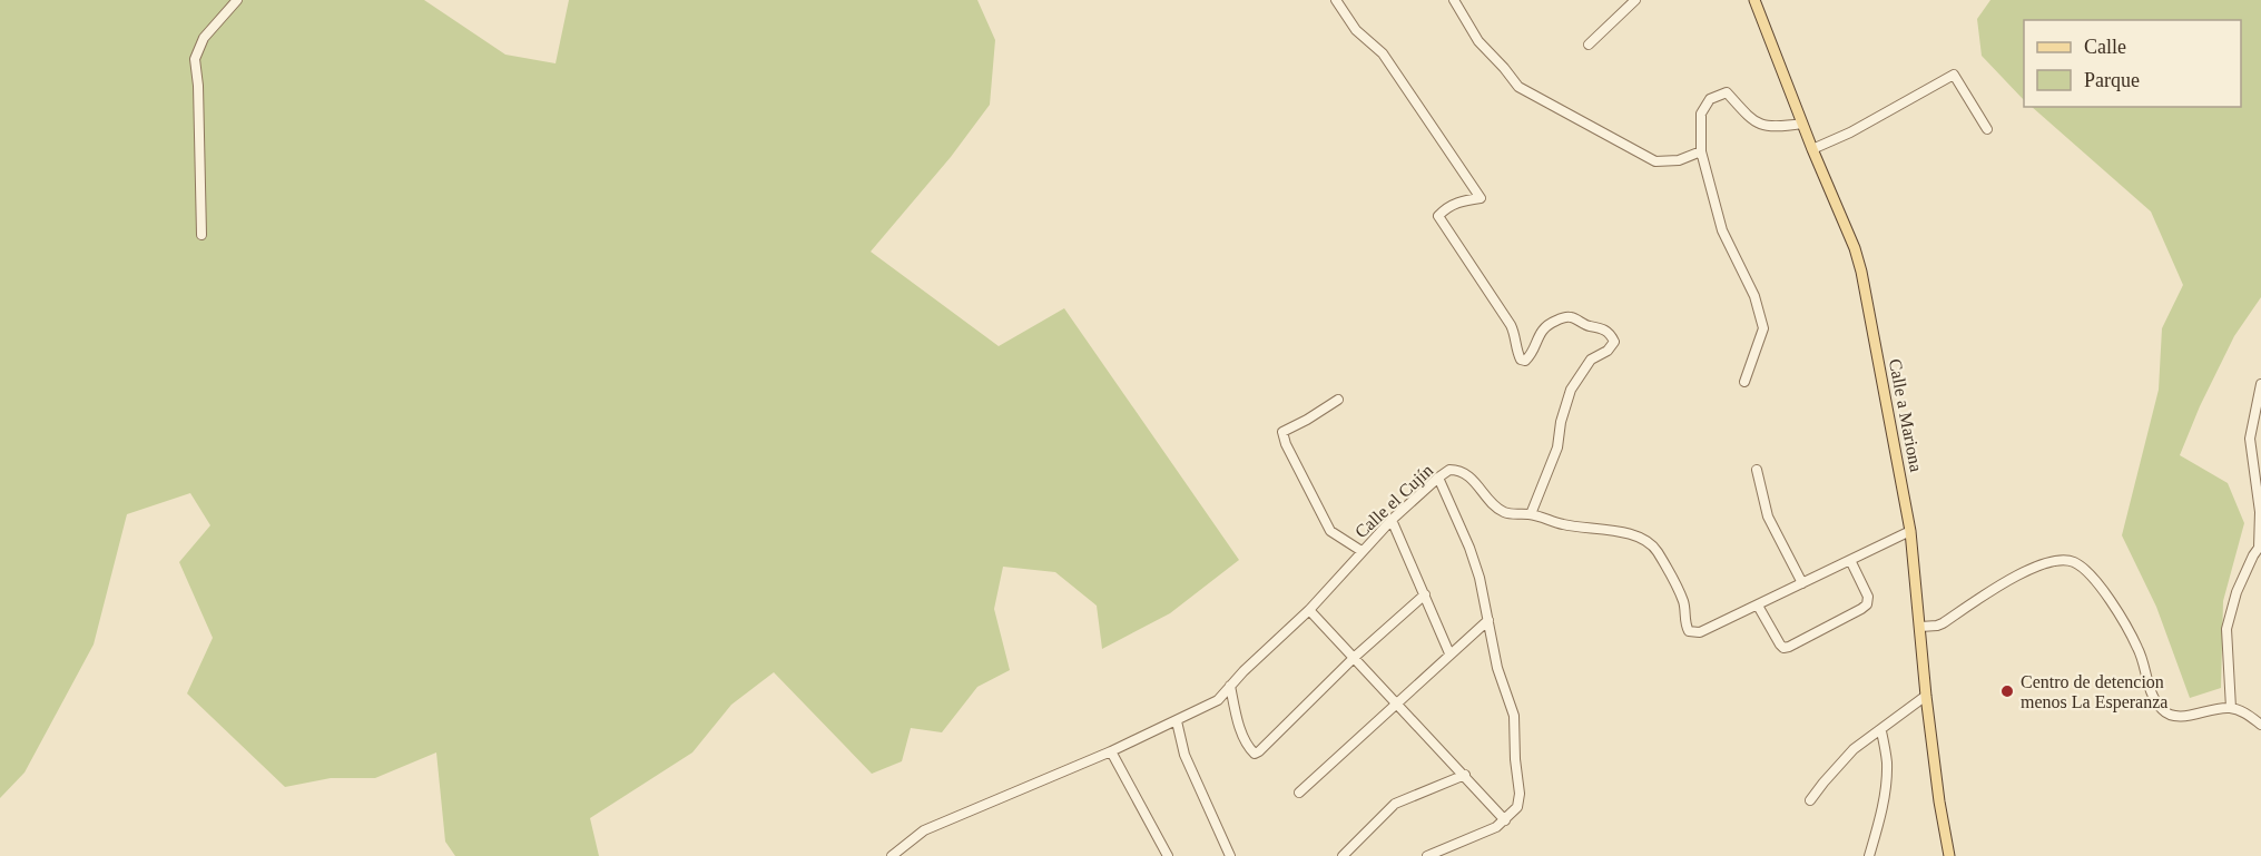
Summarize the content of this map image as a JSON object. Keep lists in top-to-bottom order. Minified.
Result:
{"streets":{"main road":["Calle a Mariona"],"street":["Calle el Cujín"]},"crossings":[["Calle a Mariona","Calle el Cujín"]],"places":["Centro de detencion menos La Esperanza"],"legend":["Calle","Parque"]}
